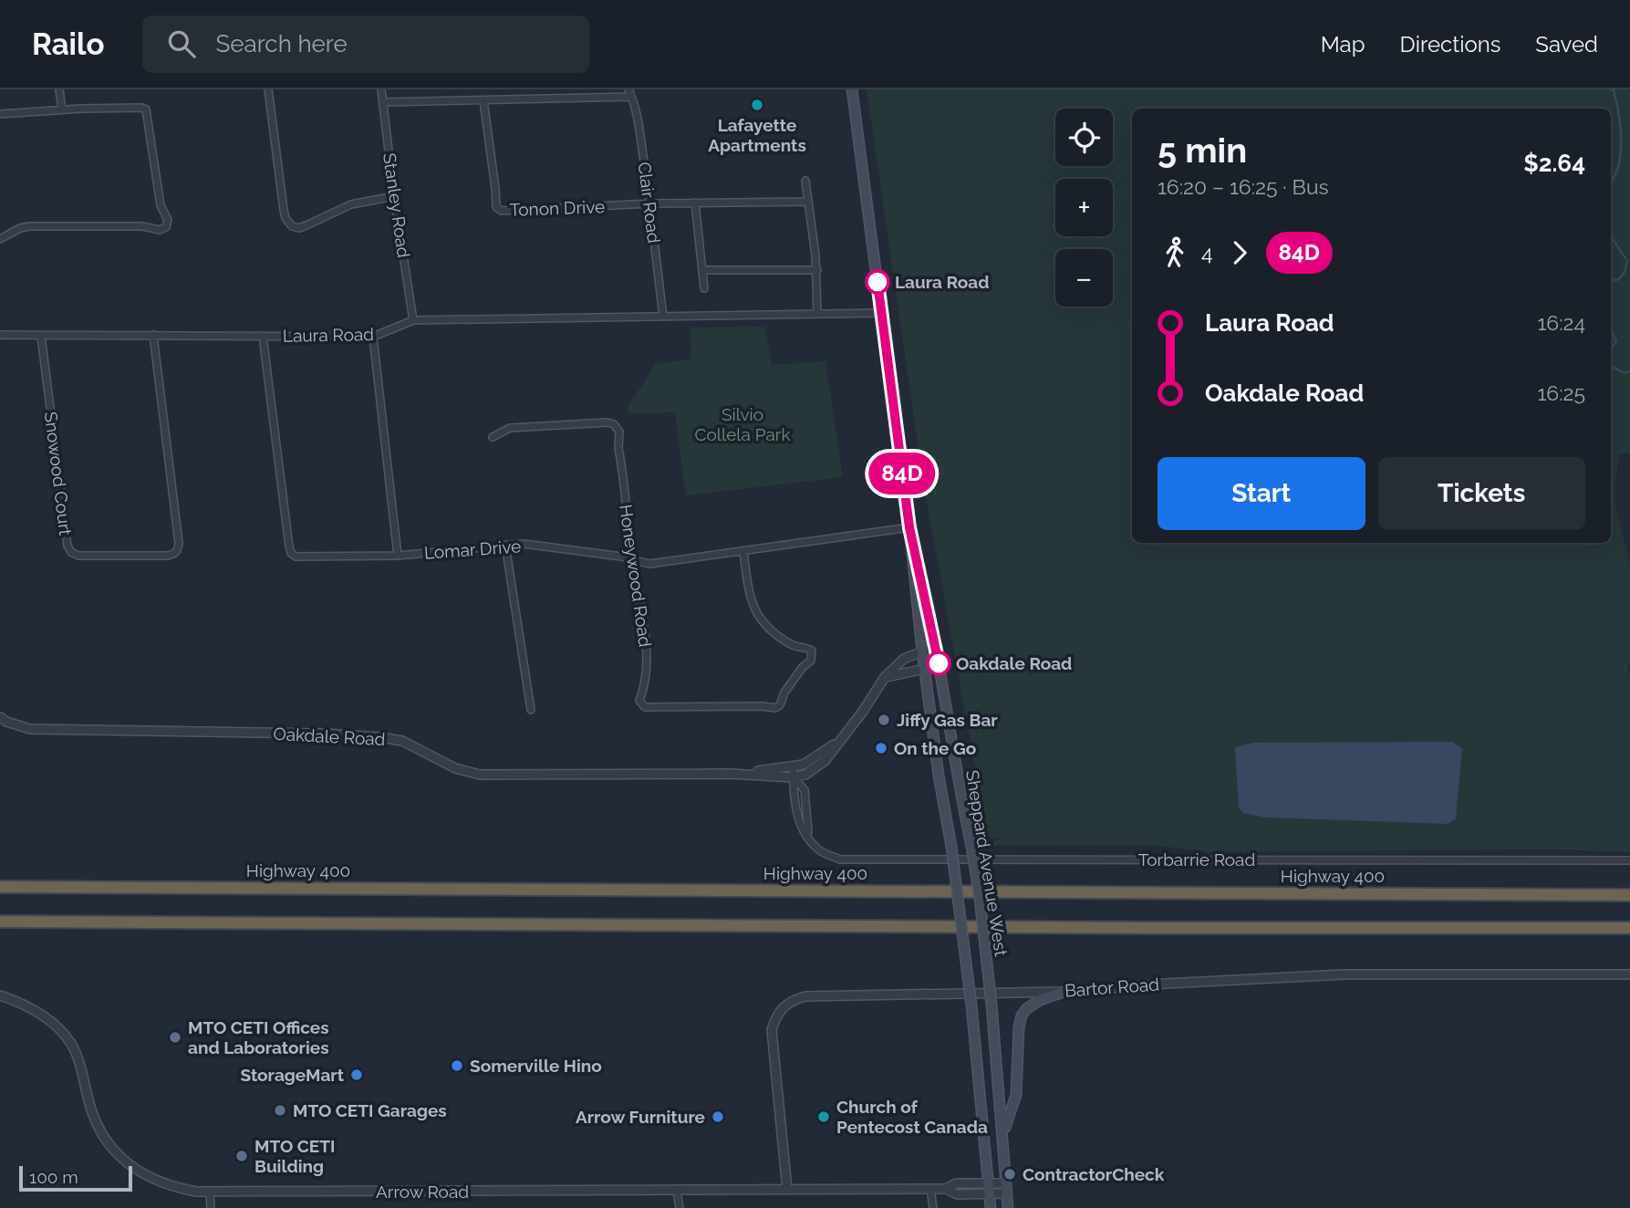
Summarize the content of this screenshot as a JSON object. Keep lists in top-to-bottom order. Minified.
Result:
{"streets":{"highway":["Highway 400"],"main road":["Sheppard Avenue West"],"street":["Clair Road","Stanley Road","Tonon Drive","Laura Road","Snowood Court","Lomar Drive","Honeywood Road","Oakdale Road","Torbarrie Road","Bartor Road","Arrow Road"]},"crossings":[["Clair Road","Tonon Drive"],["Clair Road","Laura Road"],["Stanley Road","Laura Road"],["Laura Road","Snowood Court"],["Laura Road","Lomar Drive"],["Laura Road","Sheppard Avenue West"],["Lomar Drive","Honeywood Road"],["Lomar Drive","Sheppard Avenue West"],["Oakdale Road","Sheppard Avenue West"],["Sheppard Avenue West","Arrow Road"],["Bartor Road","Arrow Road"]],"parks":["Silvio Collela Park"],"places":["Lafayette Apartments","Laura Road","Oakdale Road","Jiffy Gas Bar","On the Go","MTO CETI Offices and Laboratories","Somerville Hino","StorageMart","MTO CETI Garages","Arrow Furniture","Church of Pentecost Canada","MTO CETI Building","ContractorCheck"],"lines":["bus line 84D"],"scale_bar":"100 m","page":{"header":"Railo","search":"Search here","nav":["Map","Directions","Saved"],"on_map":"84D","map_buttons":["+","−"],"heading":["5 min","16:20 – 16:25 · Bus","$2.64"],"legs":["4","84D"],"list":[{"name":"Laura Road","value":"16:24"},{"name":"Oakdale Road","value":"16:25"}],"buttons":["Start","Tickets"],"scale":"100 m"}}
